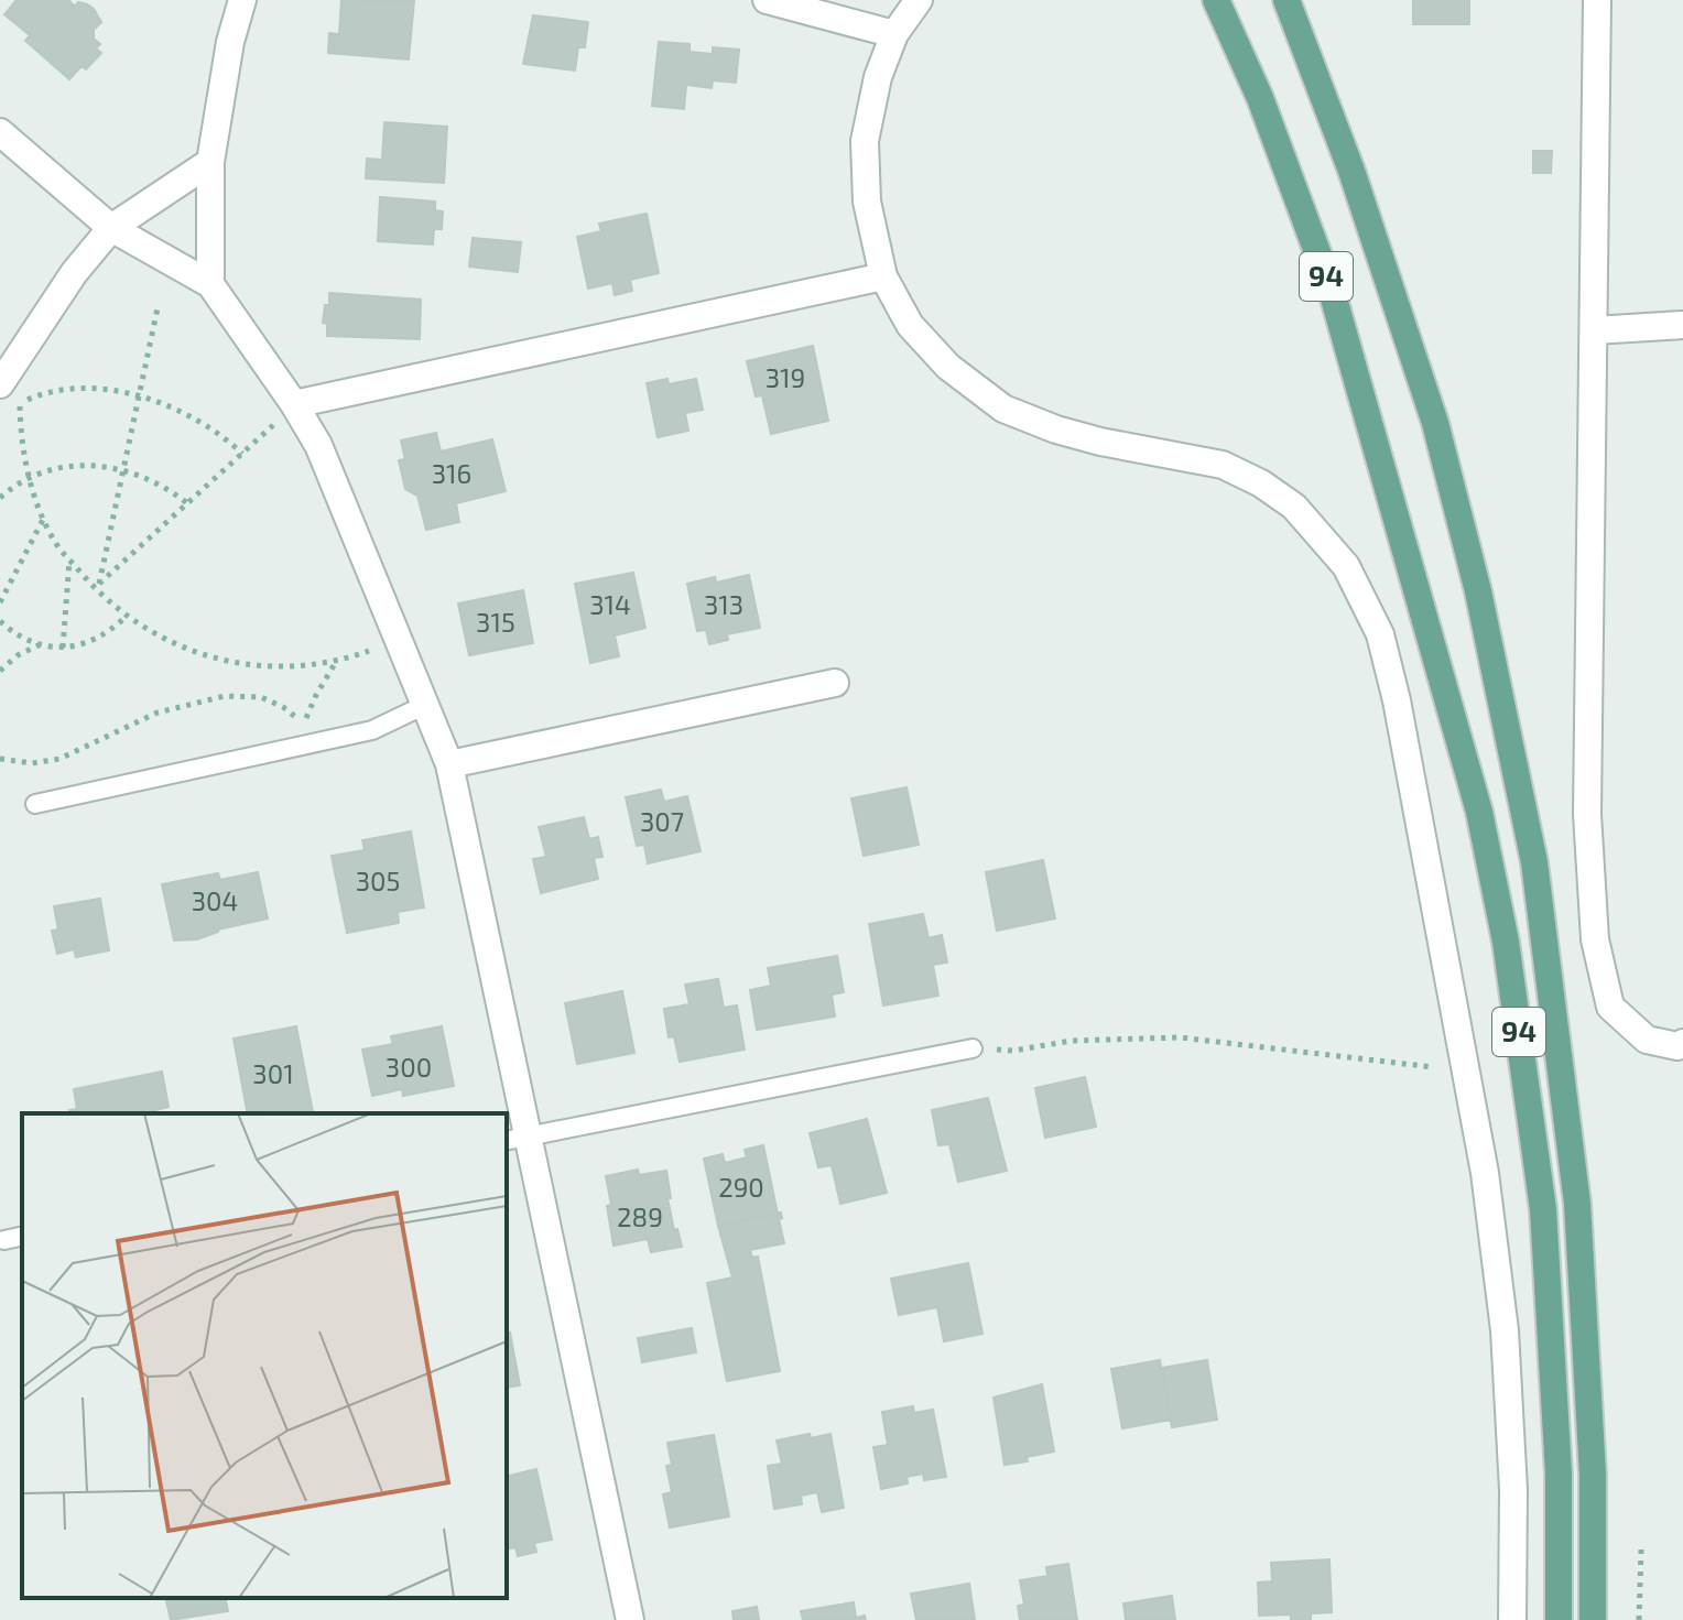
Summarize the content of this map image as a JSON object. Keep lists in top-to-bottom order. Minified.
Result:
{"streets":{"main road":["94"]},"house_numbers":["319","316","314","313","315","307","305","304","300","301","290","289"]}
